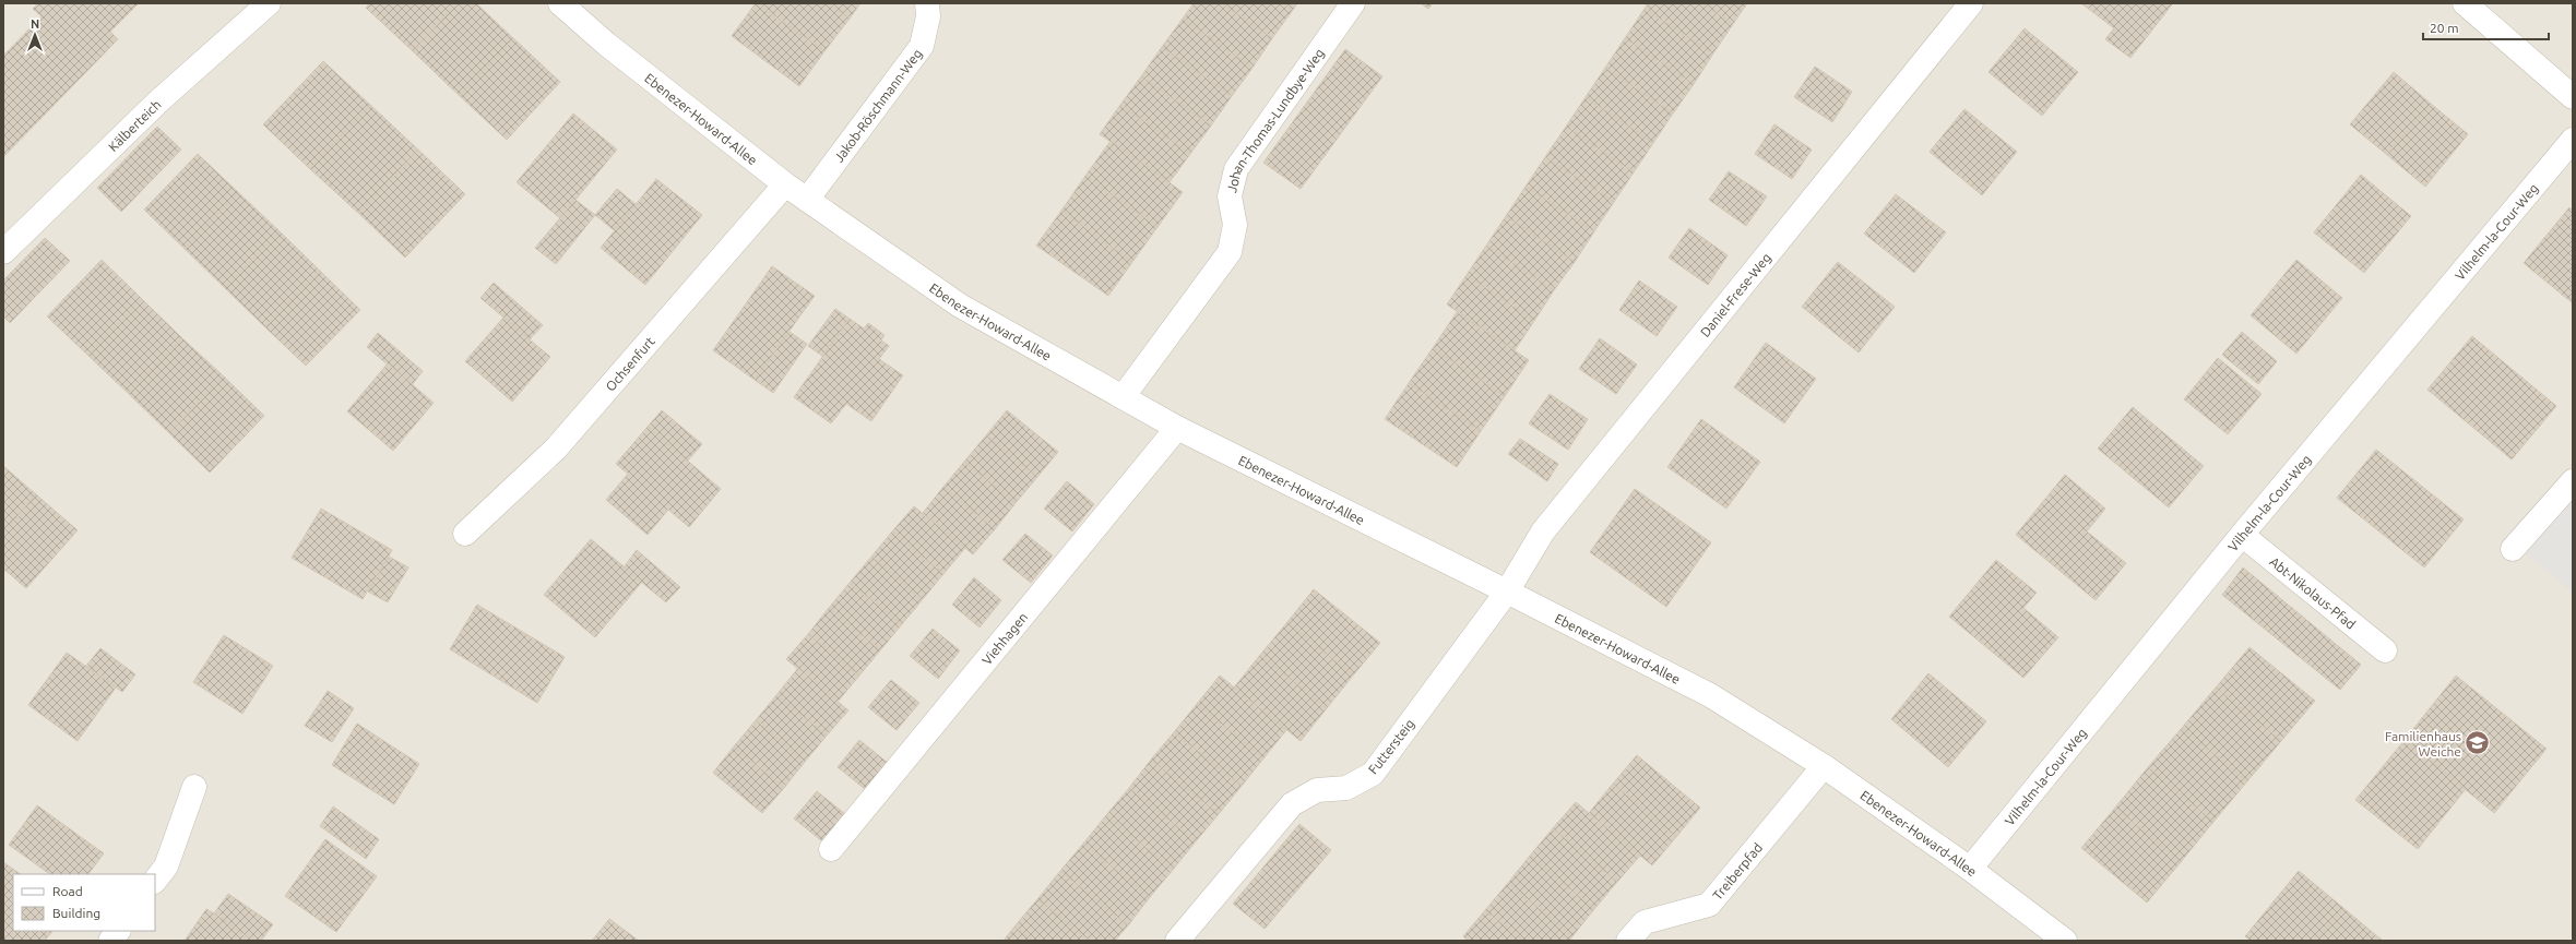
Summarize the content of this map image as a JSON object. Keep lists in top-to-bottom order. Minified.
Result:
{"streets":{"street":["Jakob-Röschmann-Weg","Ebenezer-Howard-Allee","Johan-Thomas-Lundbye-Weg","Kälberteich","Vilhelm-la-Cour-Weg","Daniel-Frese-Weg","Ochsenfurt","Abt-Nikolaus-Pfad","Viehhagen","Futtersteig","Treiberpfad"]},"crossings":[["Jakob-Röschmann-Weg","Ebenezer-Howard-Allee"],["Ebenezer-Howard-Allee","Johan-Thomas-Lundbye-Weg"],["Ebenezer-Howard-Allee","Vilhelm-la-Cour-Weg"],["Ebenezer-Howard-Allee","Daniel-Frese-Weg"],["Ebenezer-Howard-Allee","Ochsenfurt"],["Ebenezer-Howard-Allee","Viehhagen"],["Ebenezer-Howard-Allee","Futtersteig"],["Ebenezer-Howard-Allee","Treiberpfad"],["Vilhelm-la-Cour-Weg","Abt-Nikolaus-Pfad"],["Daniel-Frese-Weg","Futtersteig"]],"places":{"school or university":["Familienhaus Weiche"]},"legend":["Road","Building"],"scale_bar":"20 m","north":"top"}
